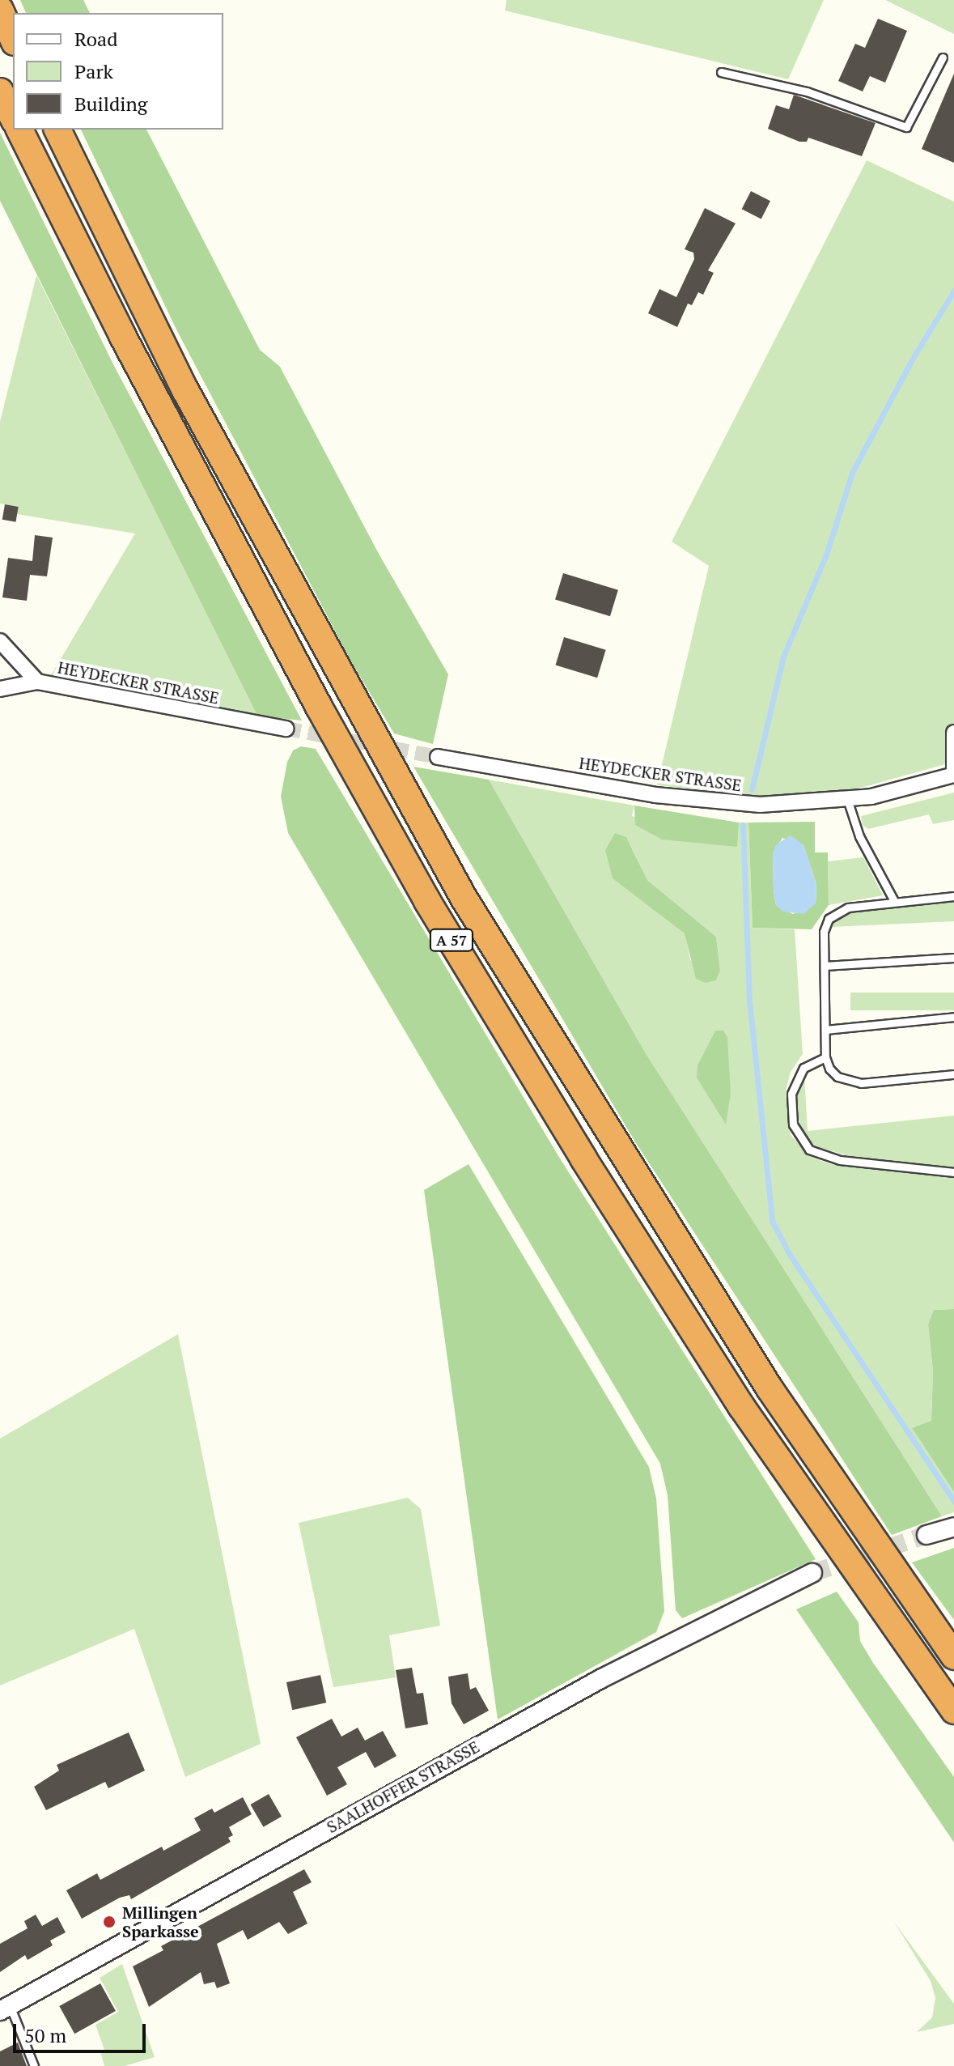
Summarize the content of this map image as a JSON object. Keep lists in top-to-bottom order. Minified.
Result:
{"streets":{"highway":["A 57"],"street":["HEYDECKER STRASSE","SAALHOFFER STRASSE"]},"places":["Millingen Sparkasse"],"legend":["Road","Park","Building"],"scale_bar":"50 m"}
